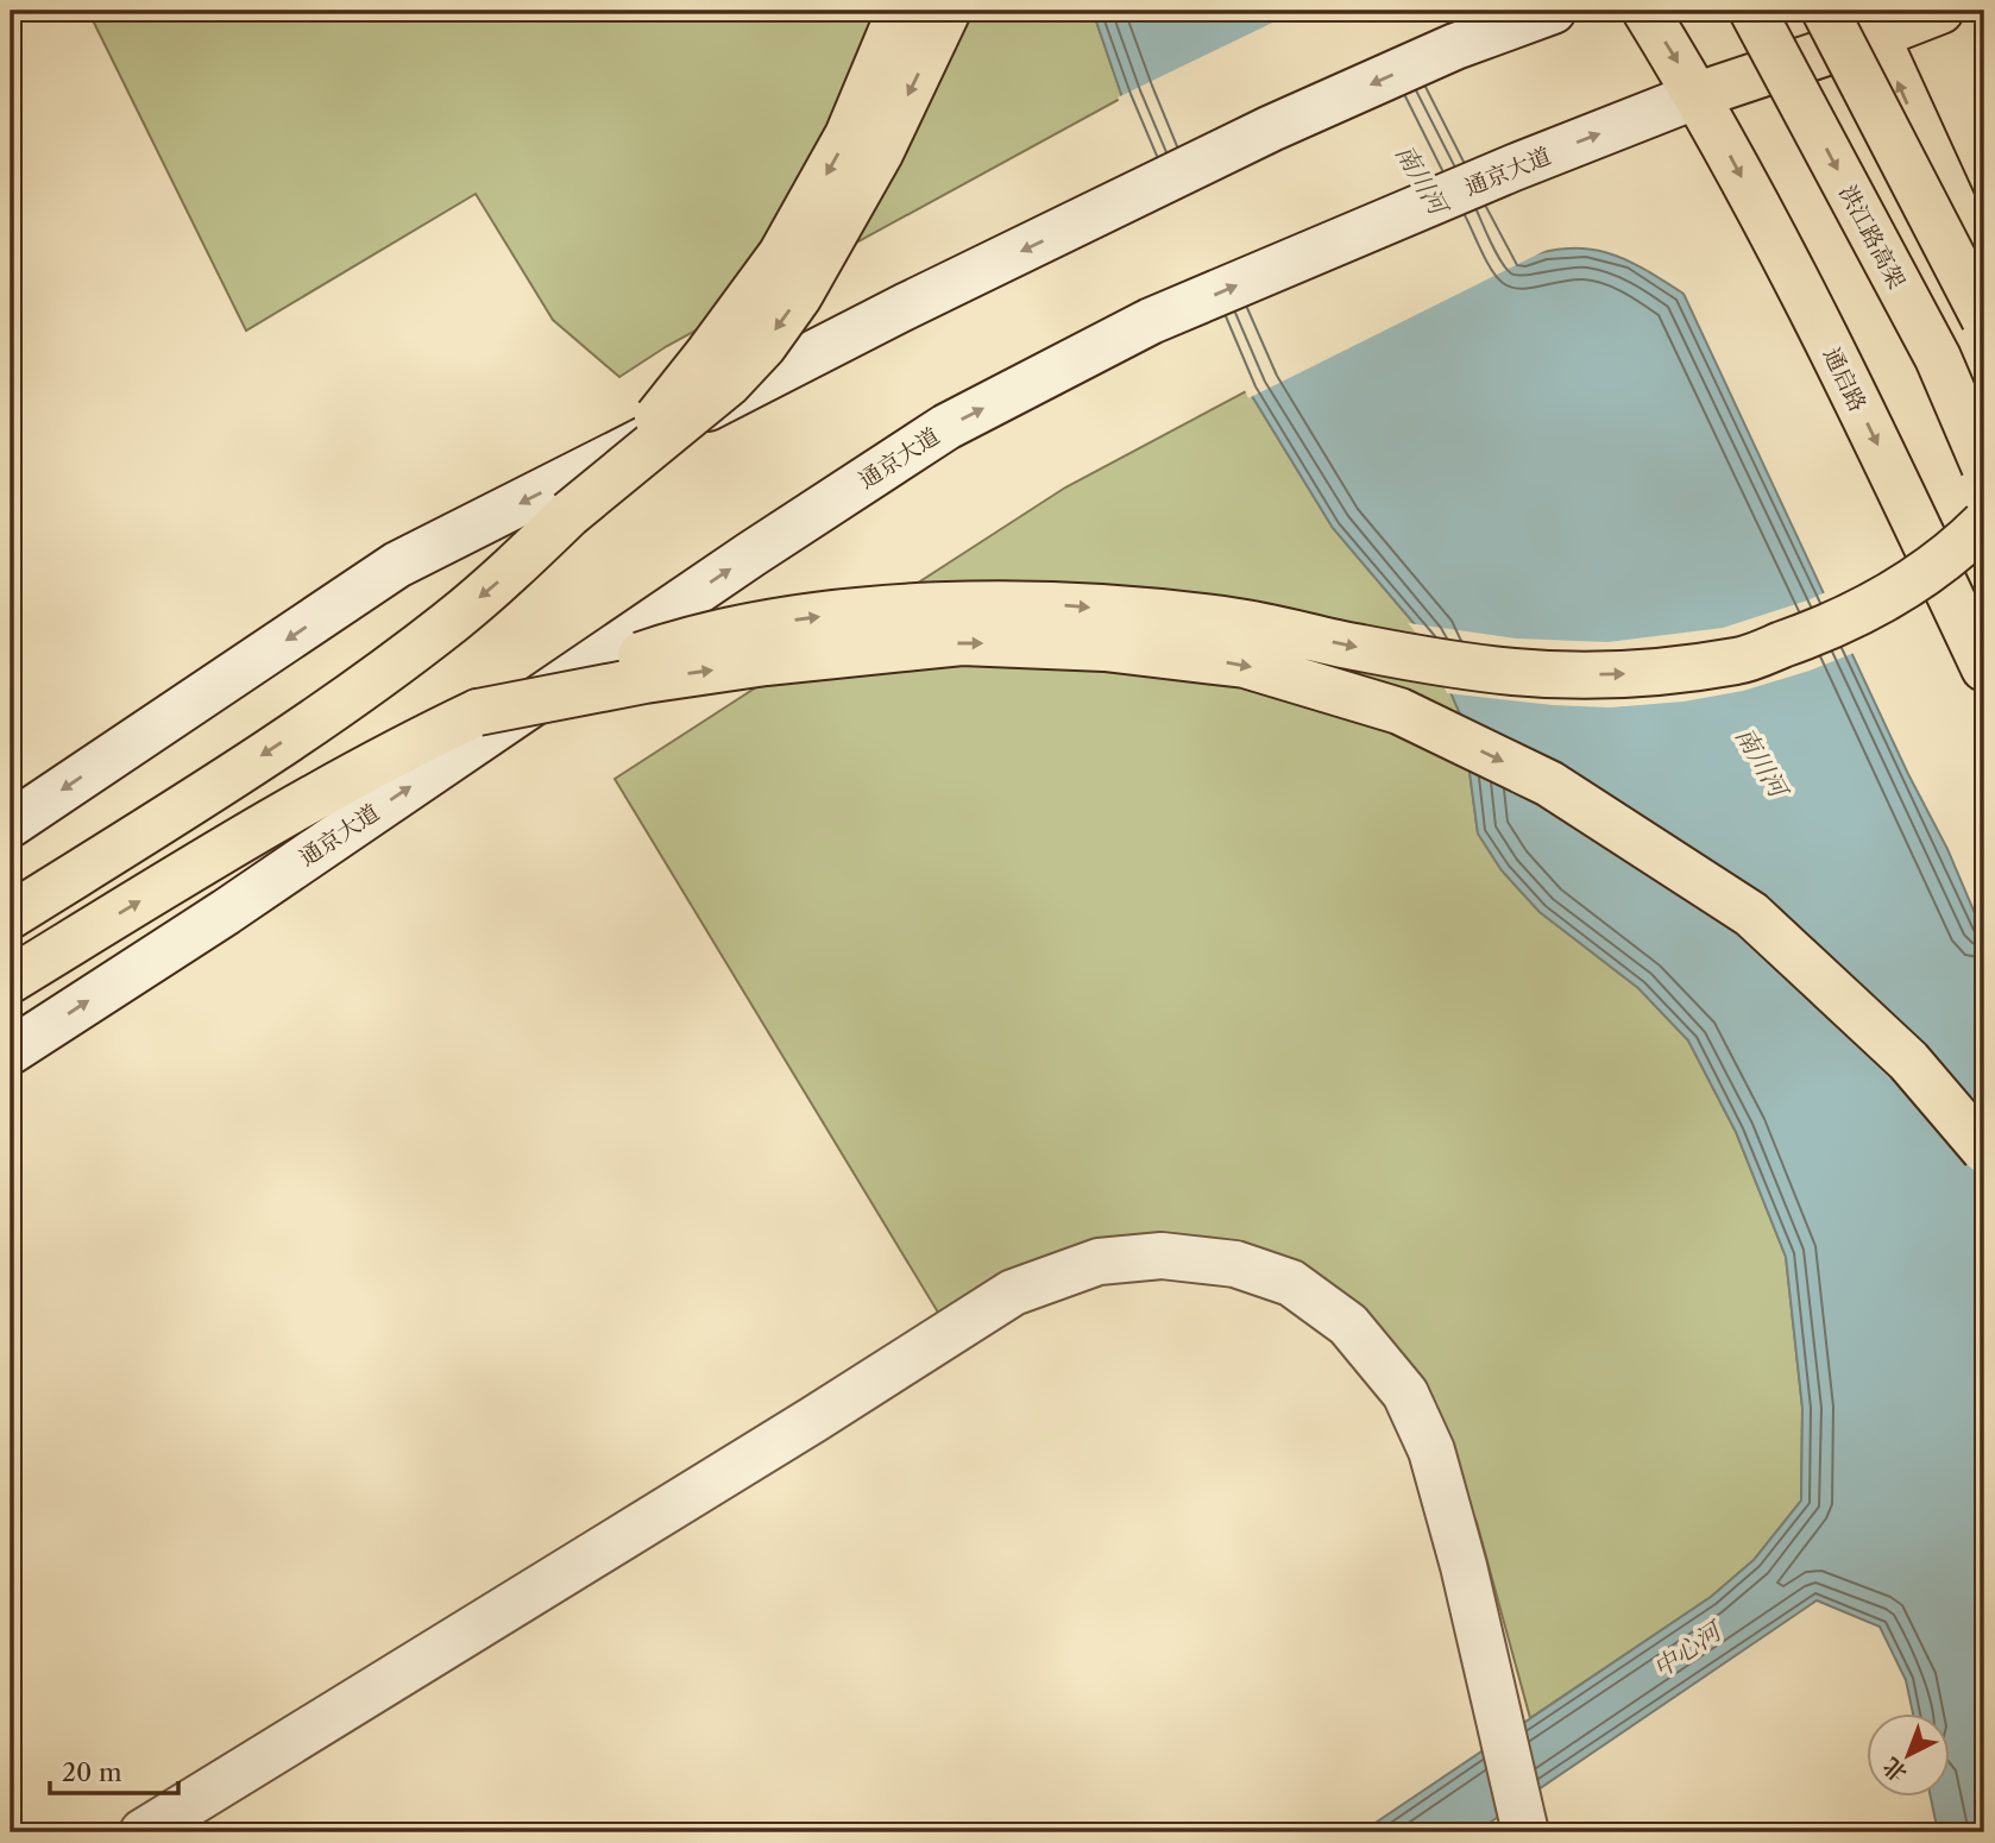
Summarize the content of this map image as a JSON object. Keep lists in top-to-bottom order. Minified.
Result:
{"streets":{"main road":["通京大道","洪江路高架","通启路"]},"crossings":[["通京大道","通启路"]],"water":["南川河","中心河"],"scale_bar":"20 m","north":"bottom left"}
